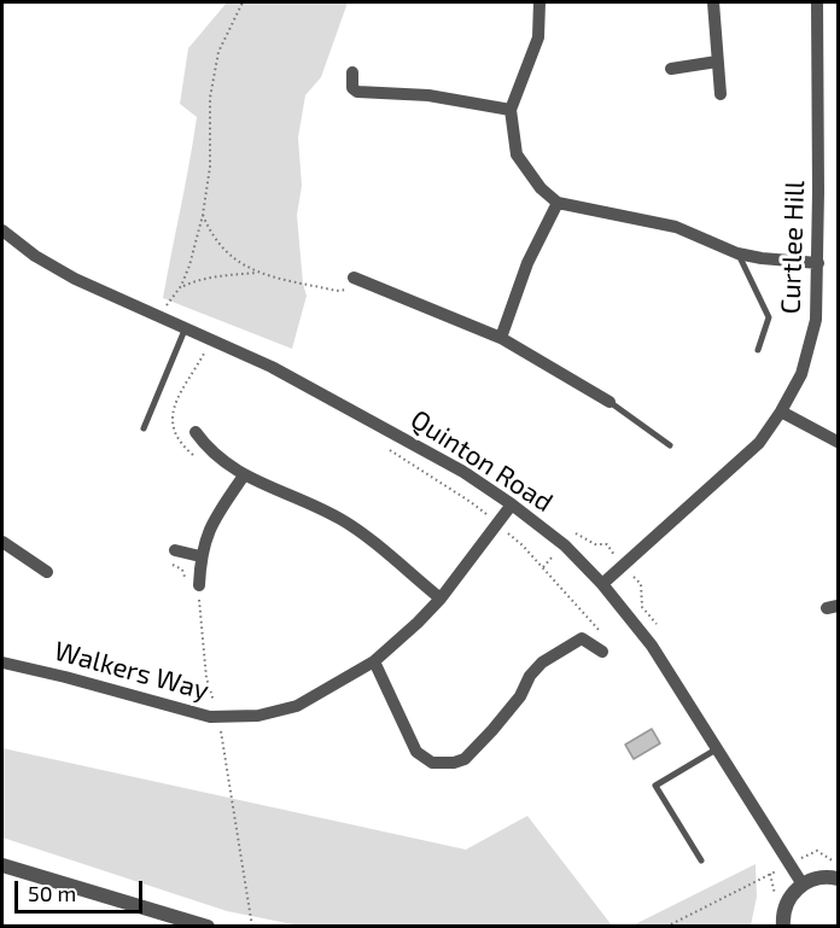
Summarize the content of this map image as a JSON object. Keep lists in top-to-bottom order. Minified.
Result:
{"streets":{"street":["Curtlee Hill","Quinton Road","Walkers Way"]},"crossings":[["Curtlee Hill","Quinton Road"],["Quinton Road","Walkers Way"]],"scale_bar":"50 m"}
